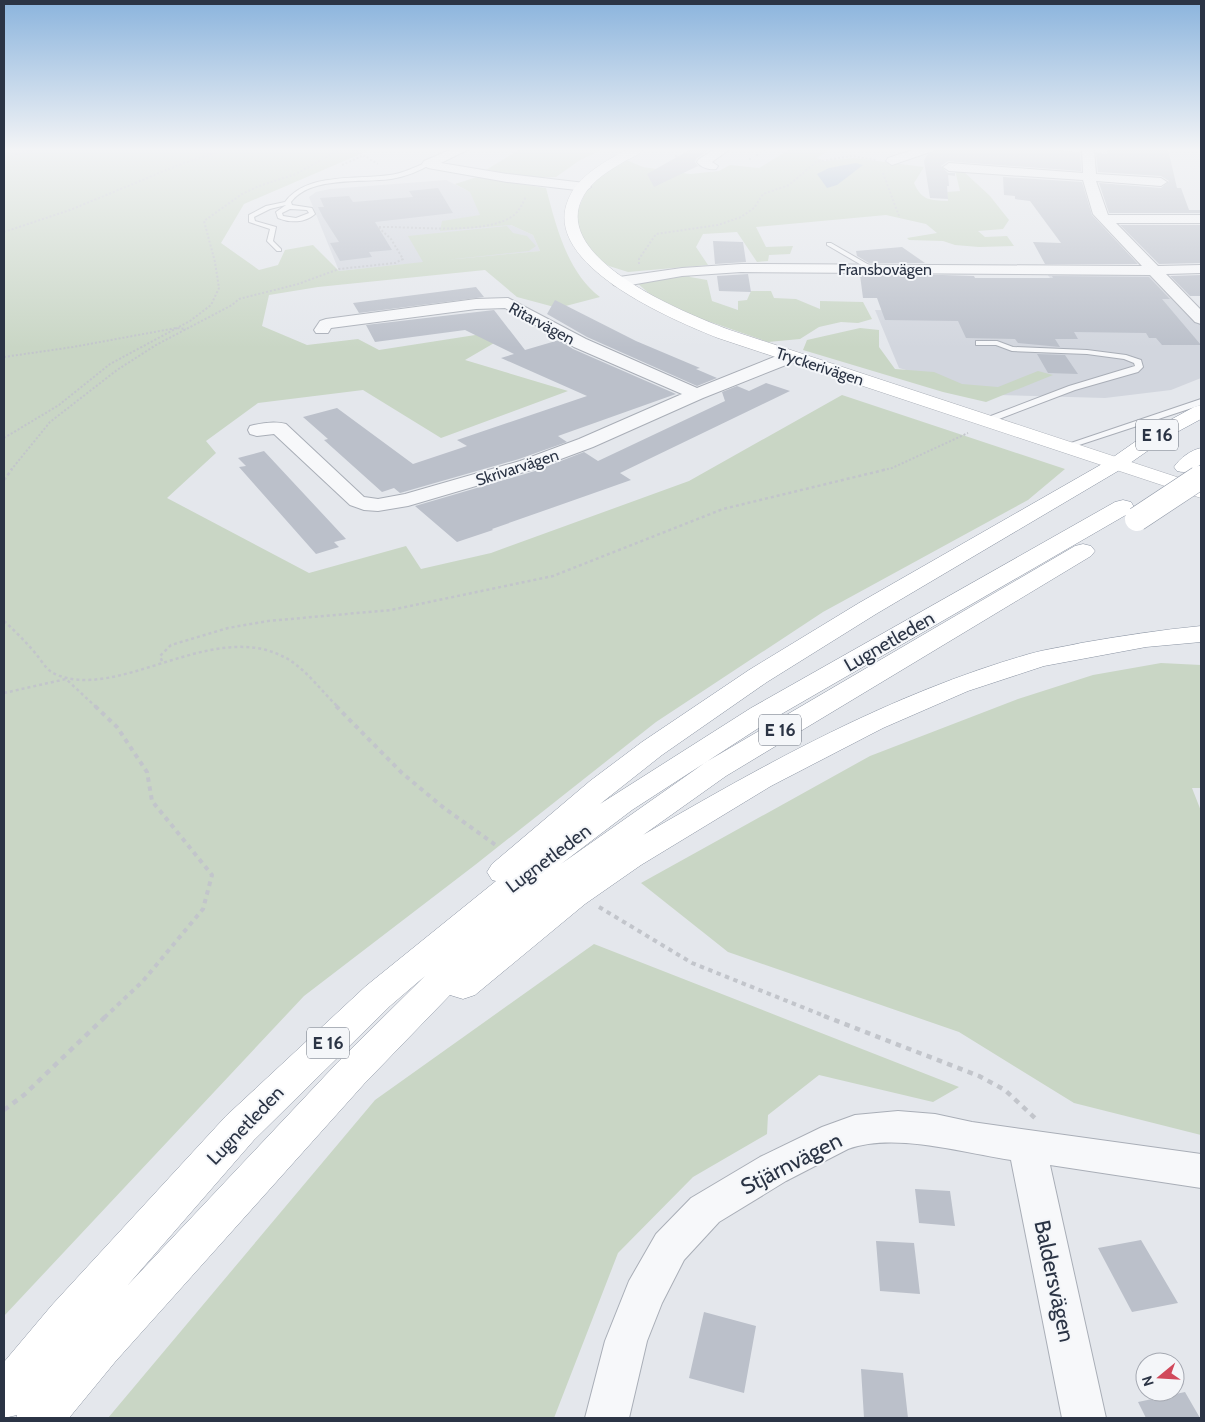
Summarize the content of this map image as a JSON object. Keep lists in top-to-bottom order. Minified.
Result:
{"streets":{"main road":["Tryckerivägen","E 16","Lugnetleden"],"street":["Fransbovägen","Ritarvägen","Skrivarvägen","Stjärnvägen","Baldersvägen"]},"crossings":[["Fransbovägen","Tryckerivägen"],["Ritarvägen","Skrivarvägen"],["Tryckerivägen","E 16"],["Tryckerivägen","Skrivarvägen"],["Tryckerivägen","Lugnetleden"],["E 16","Lugnetleden"],["Stjärnvägen","Baldersvägen"]],"north":"left"}
